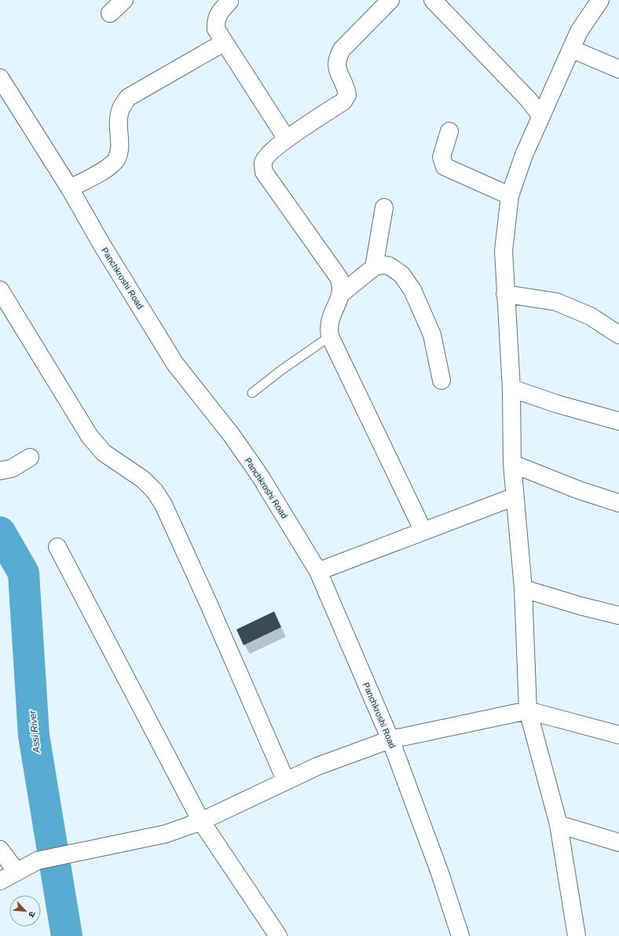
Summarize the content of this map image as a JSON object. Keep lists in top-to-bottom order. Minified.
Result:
{"streets":{"street":["Panchkroshi Road"]},"water":["Assi River"],"north":"bottom right"}
